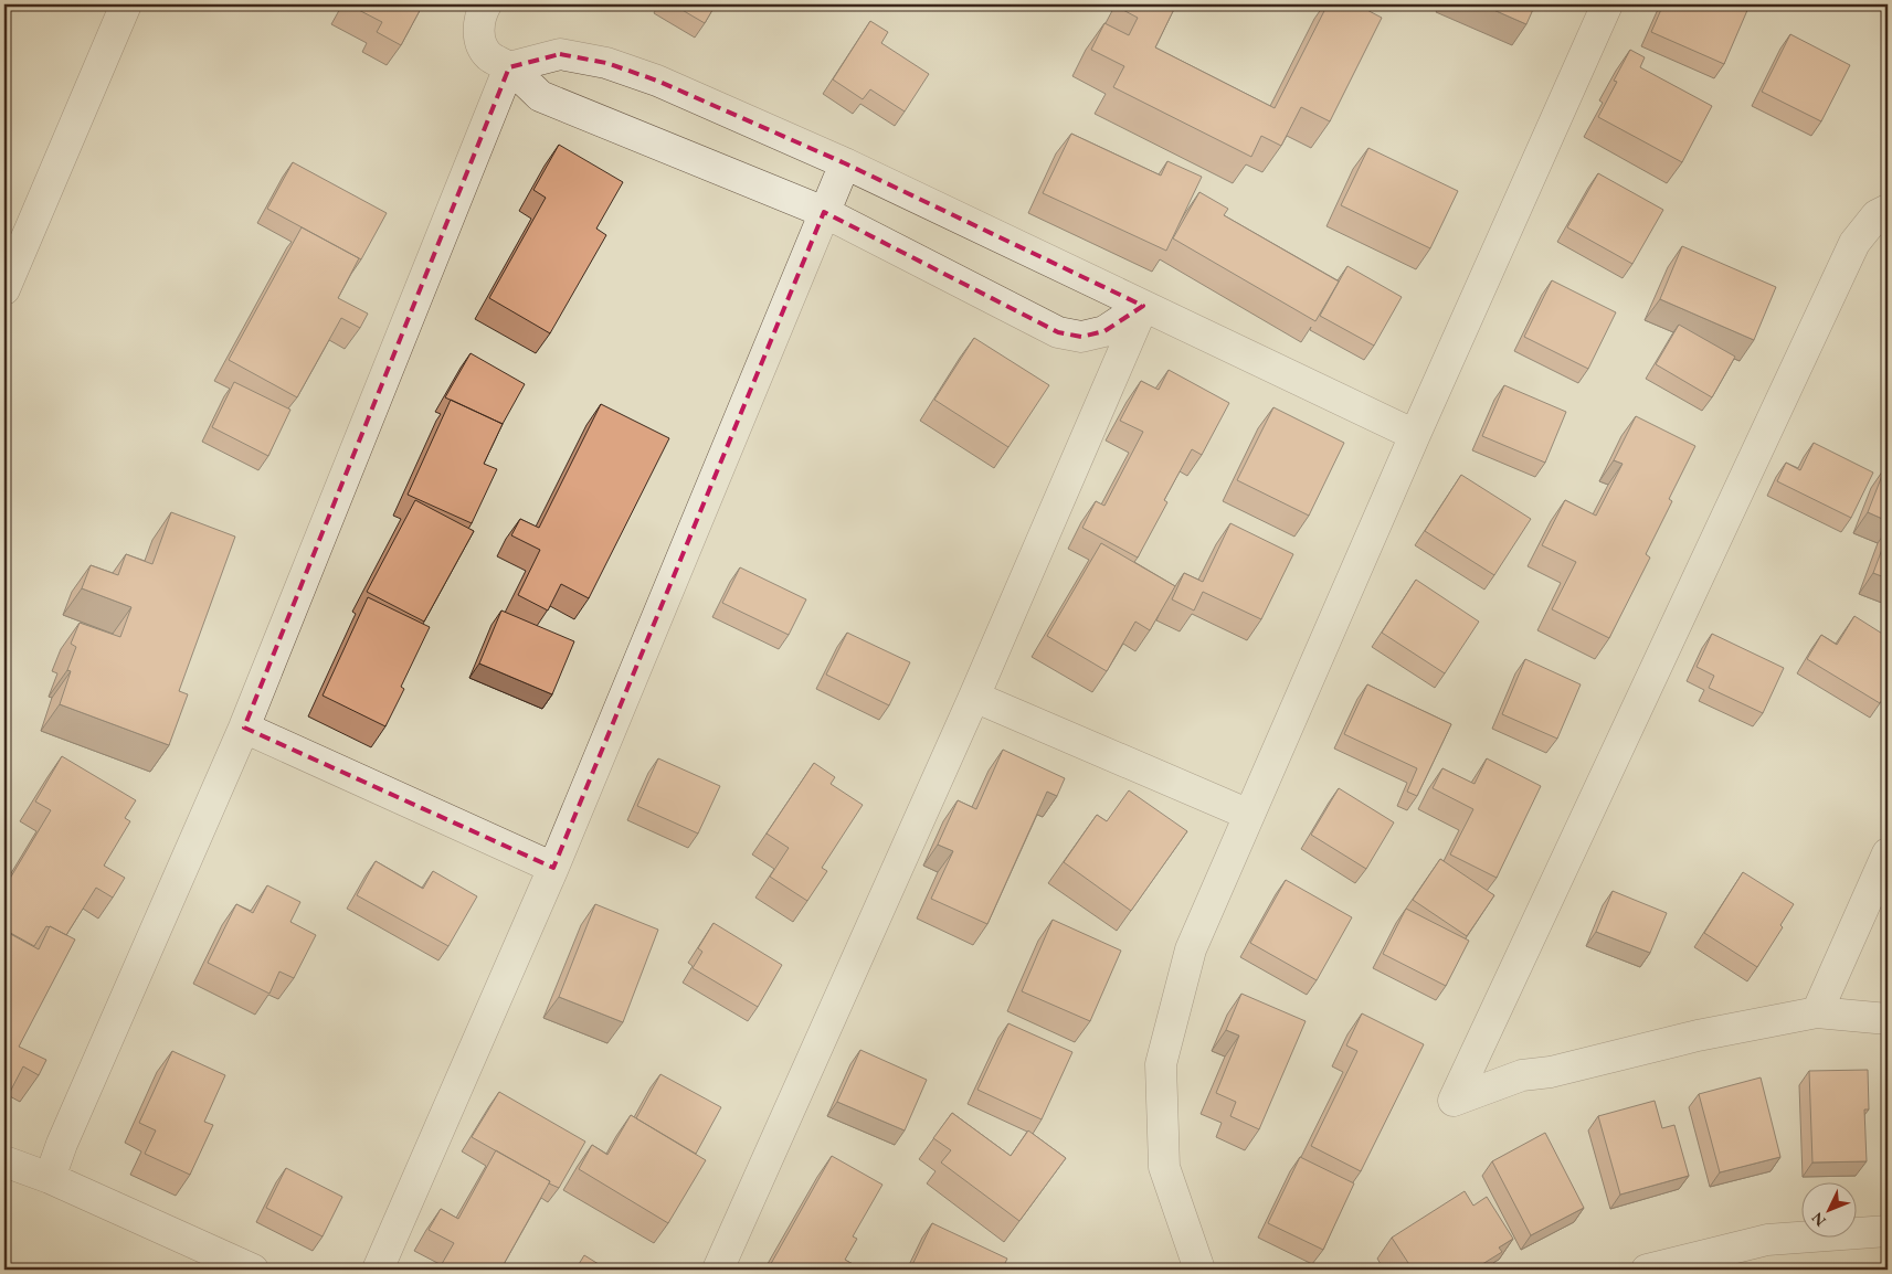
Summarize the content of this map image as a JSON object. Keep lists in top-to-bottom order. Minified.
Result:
{"north":"bottom left"}
